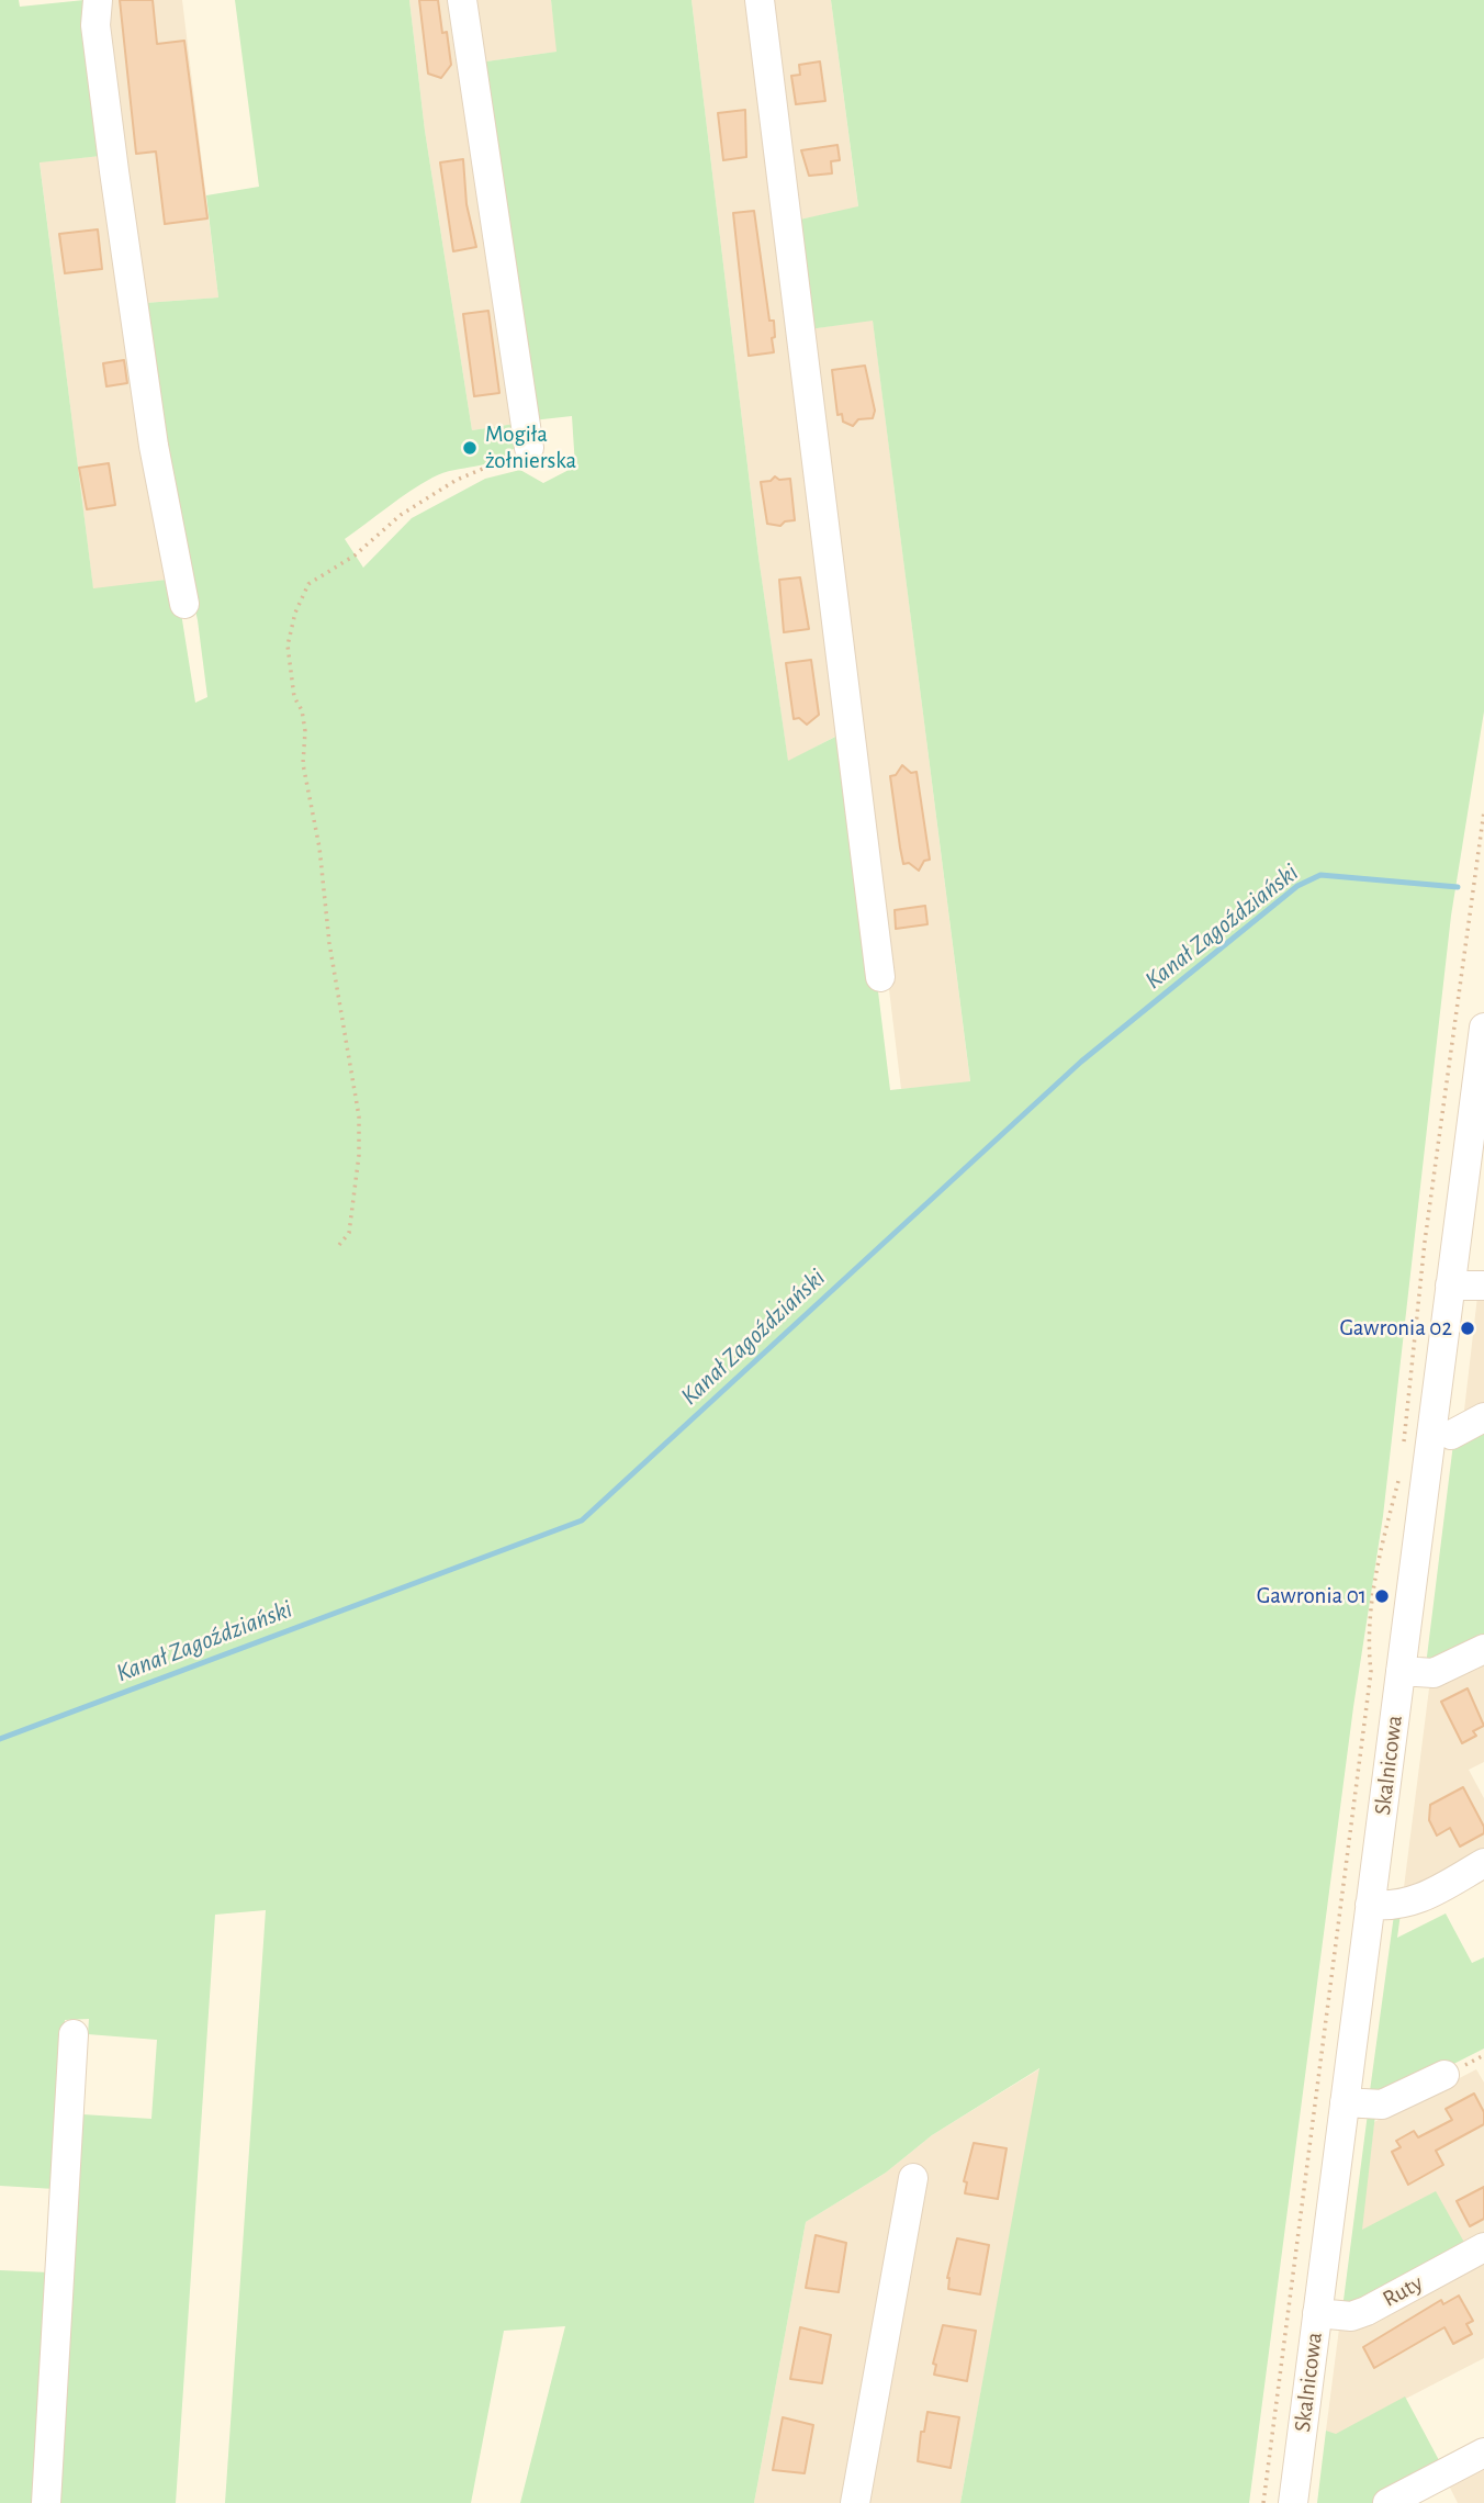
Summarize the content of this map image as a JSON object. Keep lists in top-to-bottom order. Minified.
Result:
{"streets":{"street":["Skalnicowa","Ruty"]},"crossings":[["Skalnicowa","Ruty"]],"water":["Kanał Zagoździański"],"places":["Mogiła żołnierska","Gawronia 02","Gawronia 01"]}
